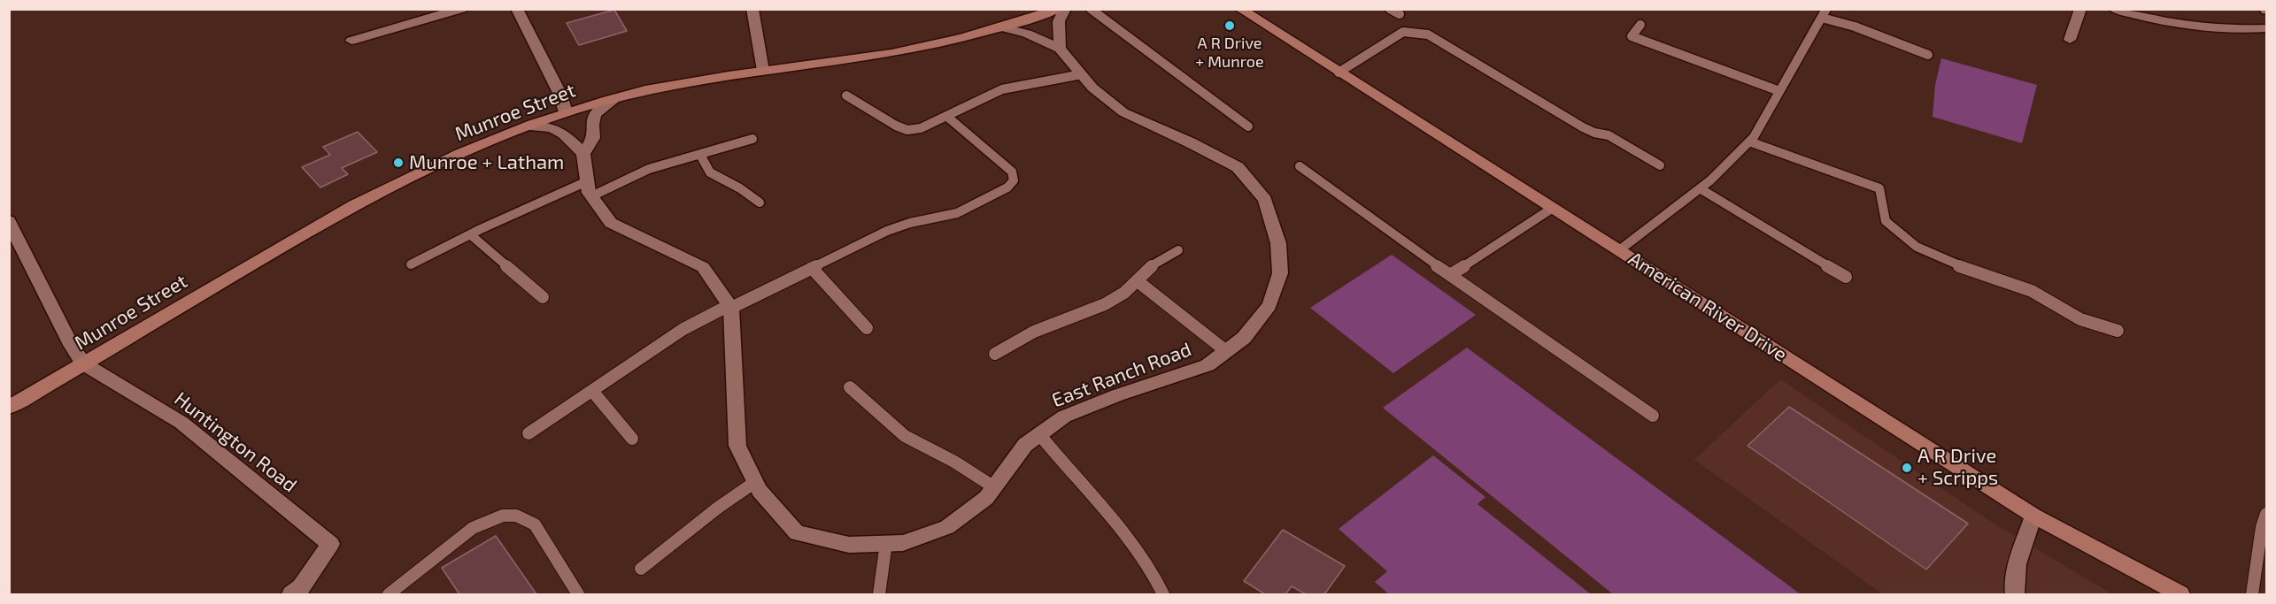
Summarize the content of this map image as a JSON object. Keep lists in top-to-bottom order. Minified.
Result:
{"streets":{"street":["Munroe Street","American River Drive","East Ranch Road","Huntington Road"]},"crossings":[["Munroe Street","East Ranch Road"],["Munroe Street","Huntington Road"]],"places":["A R Drive + Munroe","Munroe + Latham","A R Drive + Scripps"]}
